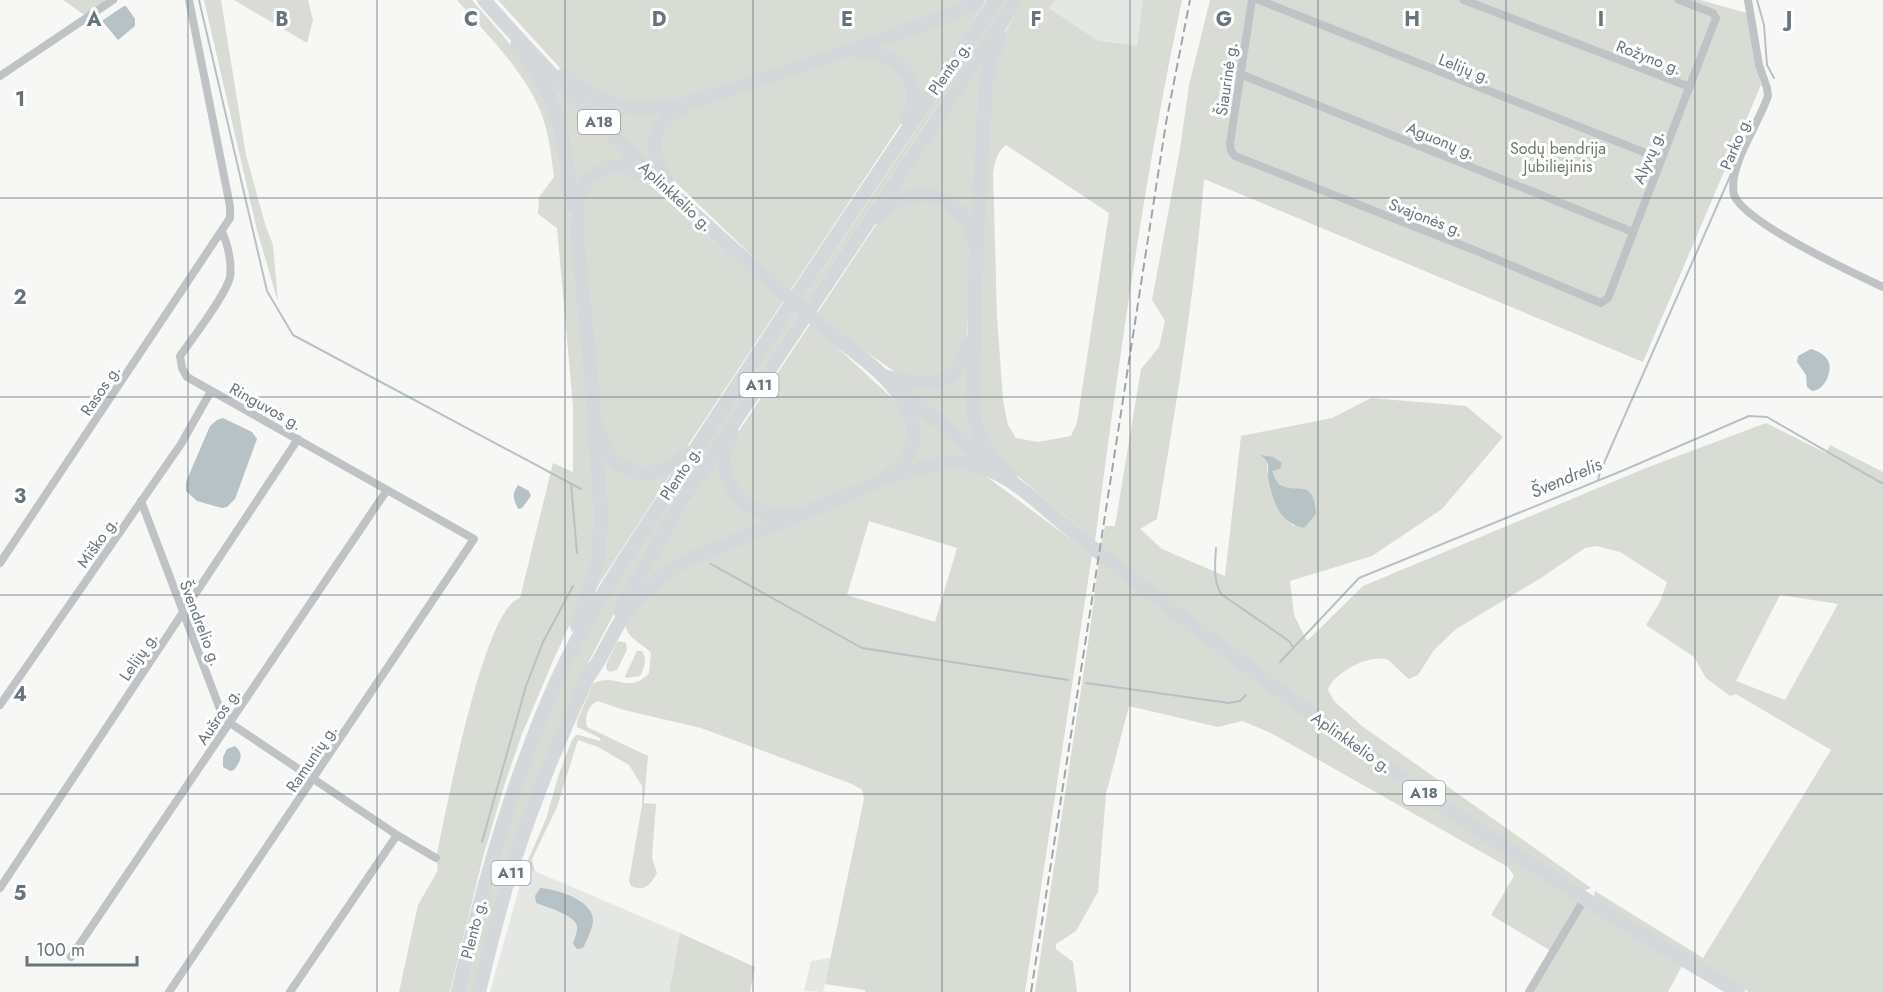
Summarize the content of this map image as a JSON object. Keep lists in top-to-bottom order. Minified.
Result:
{"streets":{"highway":["Plento g.","A18","Aplinkkelio g.","A11"],"street":["Rožyno g.","Lelijų g.","Šiaurinė g.","Aguonų g.","Parko g.","Alyvų g.","Svajonės g.","Rasos g.","Ringuvos g.","Miško g.","Švendrelio g.","Aušros g.","Ramunių g."]},"crossings":[["Rožyno g.","Alyvų g."],["Lelijų g.","Alyvų g."],["Lelijų g.","Ringuvos g."],["Lelijų g.","Švendrelio g."],["Šiaurinė g.","Aguonų g."],["Šiaurinė g.","Svajonės g."],["Aguonų g.","Alyvų g."],["Alyvų g.","Svajonės g."],["Rasos g.","Ringuvos g."],["Ringuvos g.","Miško g."],["Ringuvos g.","Aušros g."],["Ringuvos g.","Ramunių g."],["Miško g.","Švendrelio g."],["Švendrelio g.","Aušros g."],["Švendrelio g.","Ramunių g."]],"water":["Švendrelis"],"parks":["Sodų bendrija Jubiliejinis"],"scale_bar":"100 m","grid":{"columns":["A","B","C","D","E","F","G","H","I","J"],"rows":["1","2","3","4","5"]}}
